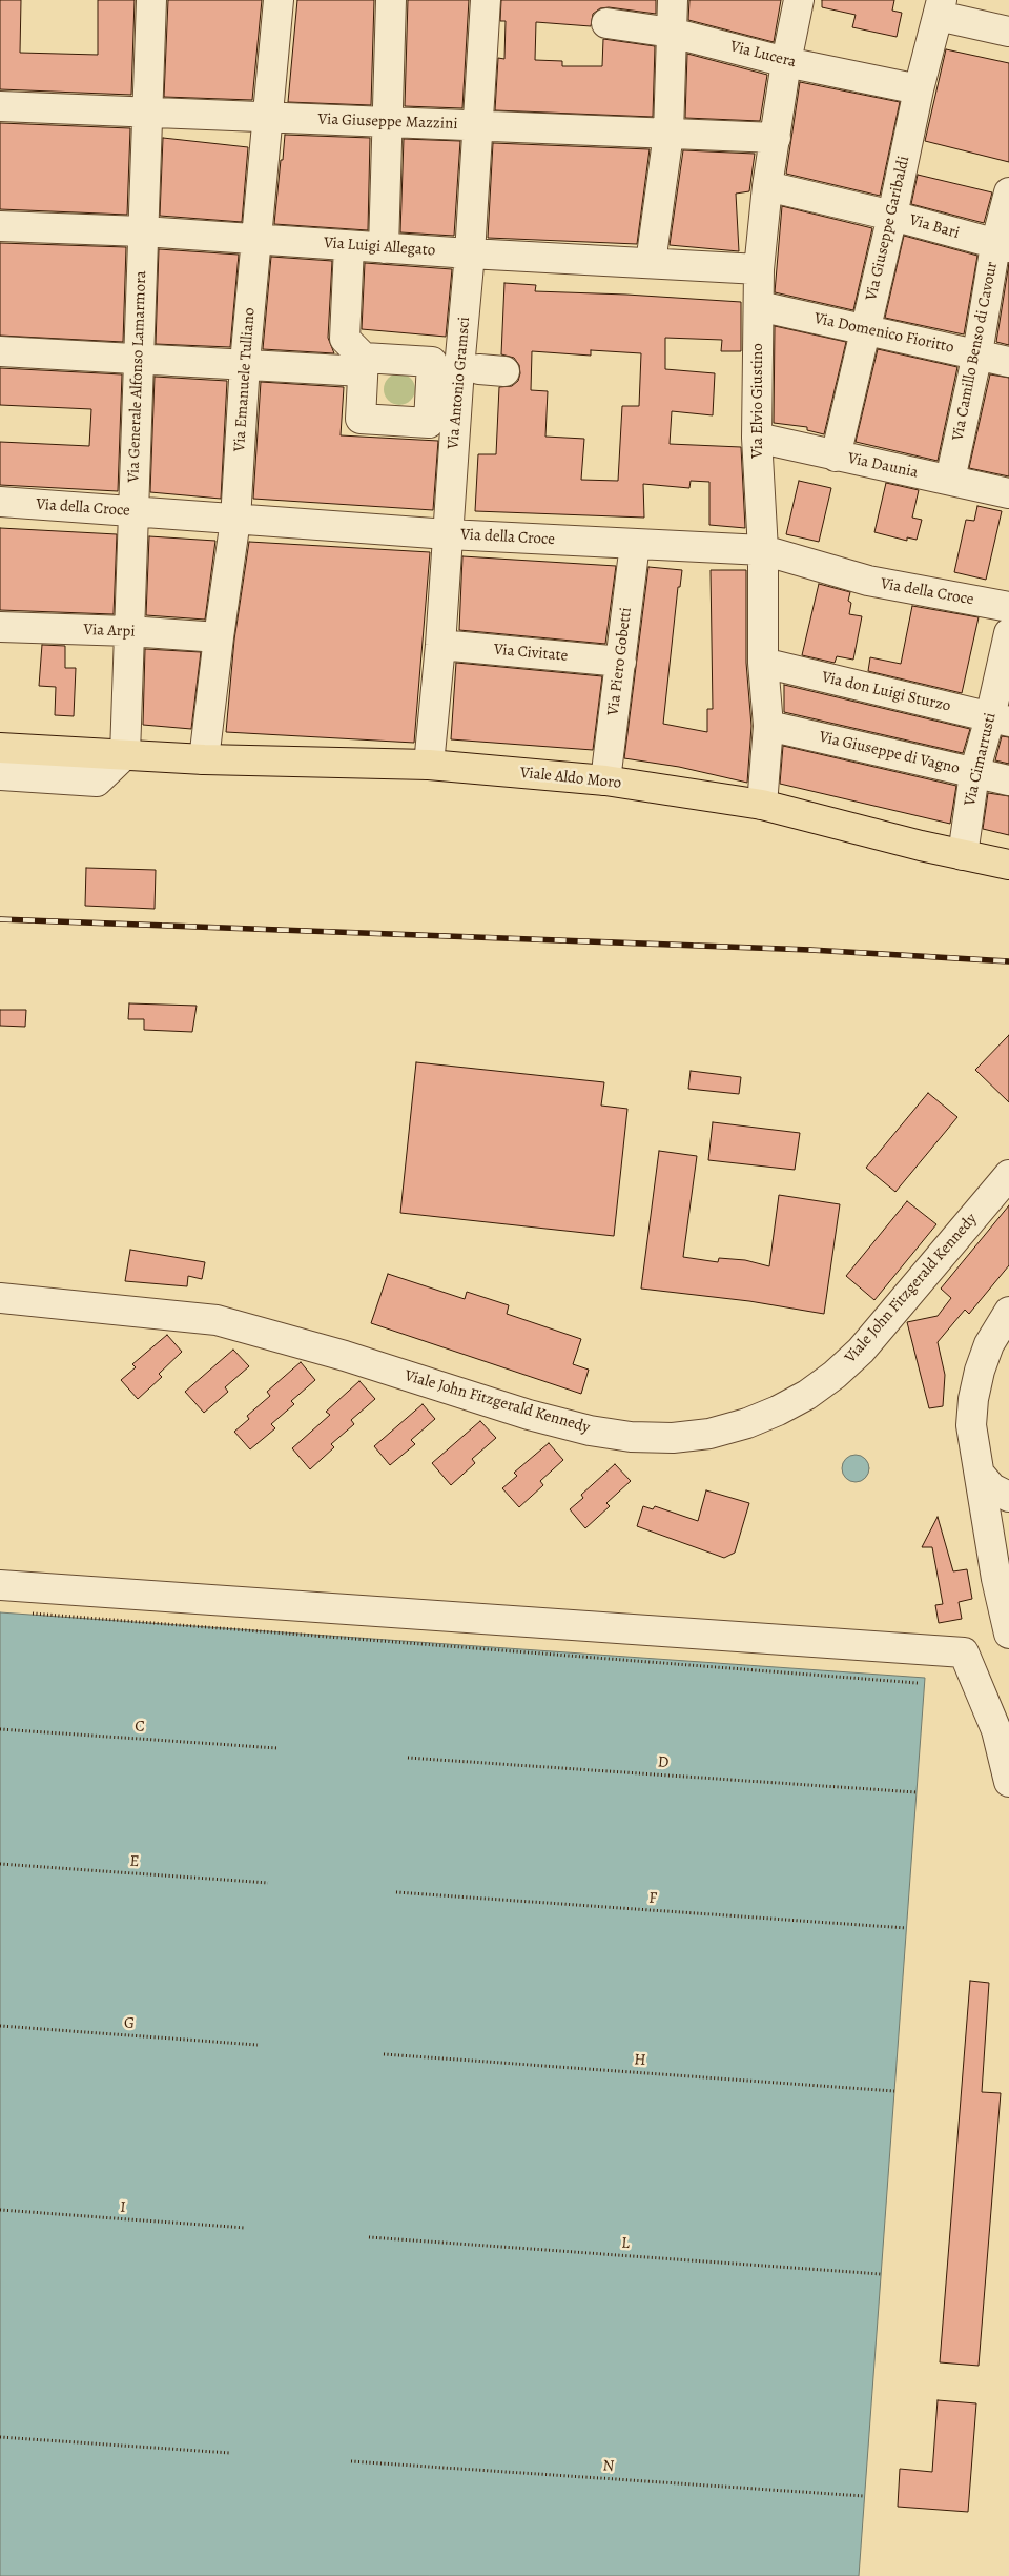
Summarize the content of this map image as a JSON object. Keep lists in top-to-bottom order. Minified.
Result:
{"streets":{"main road":["Viale Aldo Moro"],"street":["Via Lucera","Via Giuseppe Mazzini","Via Bari","Via Giuseppe Garibaldi","Via Luigi Allegato","Via Domenico Fioritto","Via Camillo Benso di Cavour","Via Generale Alfonso Lamarmora","Via Emanuele Tulliano","Via Antonio Gramsci","Via Elvio Giustino","Via Daunia","Via della Croce","Via Arpi","Via Civitate","Via Piero Gobetti","Via don Luigi Sturzo","Via Giuseppe di Vagno","Via Cimarrusti","Viale John Fitzgerald Kennedy"],"path":["C","D","E","F","G","H","I","L","N"]},"crossings":[["Via Lucera","Via Giuseppe Garibaldi"],["Via Lucera","Via Elvio Giustino"],["Via Giuseppe Mazzini","Via Generale Alfonso Lamarmora"],["Via Giuseppe Mazzini","Via Emanuele Tulliano"],["Via Giuseppe Mazzini","Via Antonio Gramsci"],["Via Giuseppe Mazzini","Via Elvio Giustino"],["Via Bari","Via Giuseppe Garibaldi"],["Via Bari","Via Camillo Benso di Cavour"],["Via Bari","Via Elvio Giustino"],["Via Giuseppe Garibaldi","Via Domenico Fioritto"],["Via Giuseppe Garibaldi","Via Daunia"],["Via Luigi Allegato","Via Generale Alfonso Lamarmora"],["Via Luigi Allegato","Via Emanuele Tulliano"],["Via Luigi Allegato","Via Antonio Gramsci"],["Via Luigi Allegato","Via Elvio Giustino"],["Via Domenico Fioritto","Via Camillo Benso di Cavour"],["Via Domenico Fioritto","Via Elvio Giustino"],["Via Camillo Benso di Cavour","Via Daunia"],["Via Generale Alfonso Lamarmora","Via della Croce"],["Via Generale Alfonso Lamarmora","Via Arpi"],["Via Generale Alfonso Lamarmora","Viale Aldo Moro"],["Via Emanuele Tulliano","Via della Croce"],["Via Emanuele Tulliano","Via Arpi"],["Via Emanuele Tulliano","Viale Aldo Moro"],["Via Antonio Gramsci","Via della Croce"],["Via Antonio Gramsci","Via Civitate"],["Via Antonio Gramsci","Viale Aldo Moro"],["Via Elvio Giustino","Via Daunia"],["Via Elvio Giustino","Via della Croce"],["Via Elvio Giustino","Via don Luigi Sturzo"],["Via Elvio Giustino","Via Giuseppe di Vagno"],["Via Elvio Giustino","Viale Aldo Moro"],["Via della Croce","Via Piero Gobetti"],["Via Civitate","Via Piero Gobetti"],["Via Piero Gobetti","Viale Aldo Moro"],["Via don Luigi Sturzo","Via Cimarrusti"],["Via Giuseppe di Vagno","Via Cimarrusti"],["Via Cimarrusti","Viale Aldo Moro"]]}
